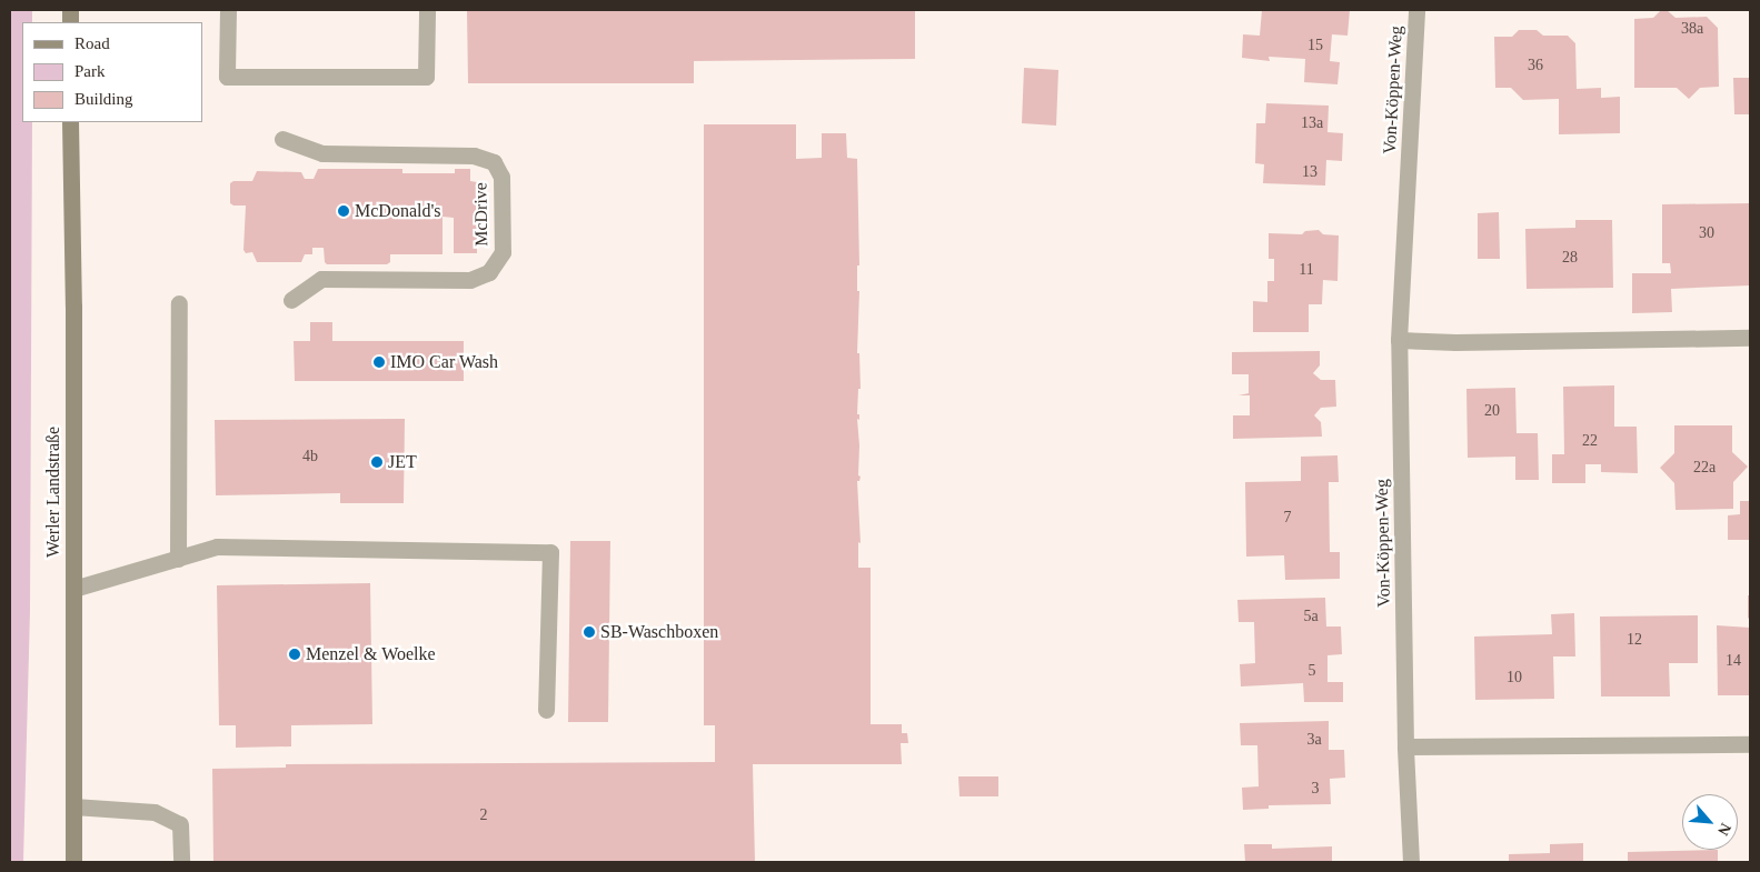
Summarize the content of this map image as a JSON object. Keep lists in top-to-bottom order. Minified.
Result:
{"streets":{"main road":["Werler Landstraße"],"street":["Von-Köppen-Weg","McDrive"]},"places":["McDonald's","IMO Car Wash","JET","SB-Waschboxen","Menzel & Woelke"],"house_numbers":["38a","15","36","13a","13","30","28","11","20","22","4b","22a","7","5a","12","14","5","10","3a","3","2"],"legend":["Road","Park","Building"],"north":"bottom right"}
